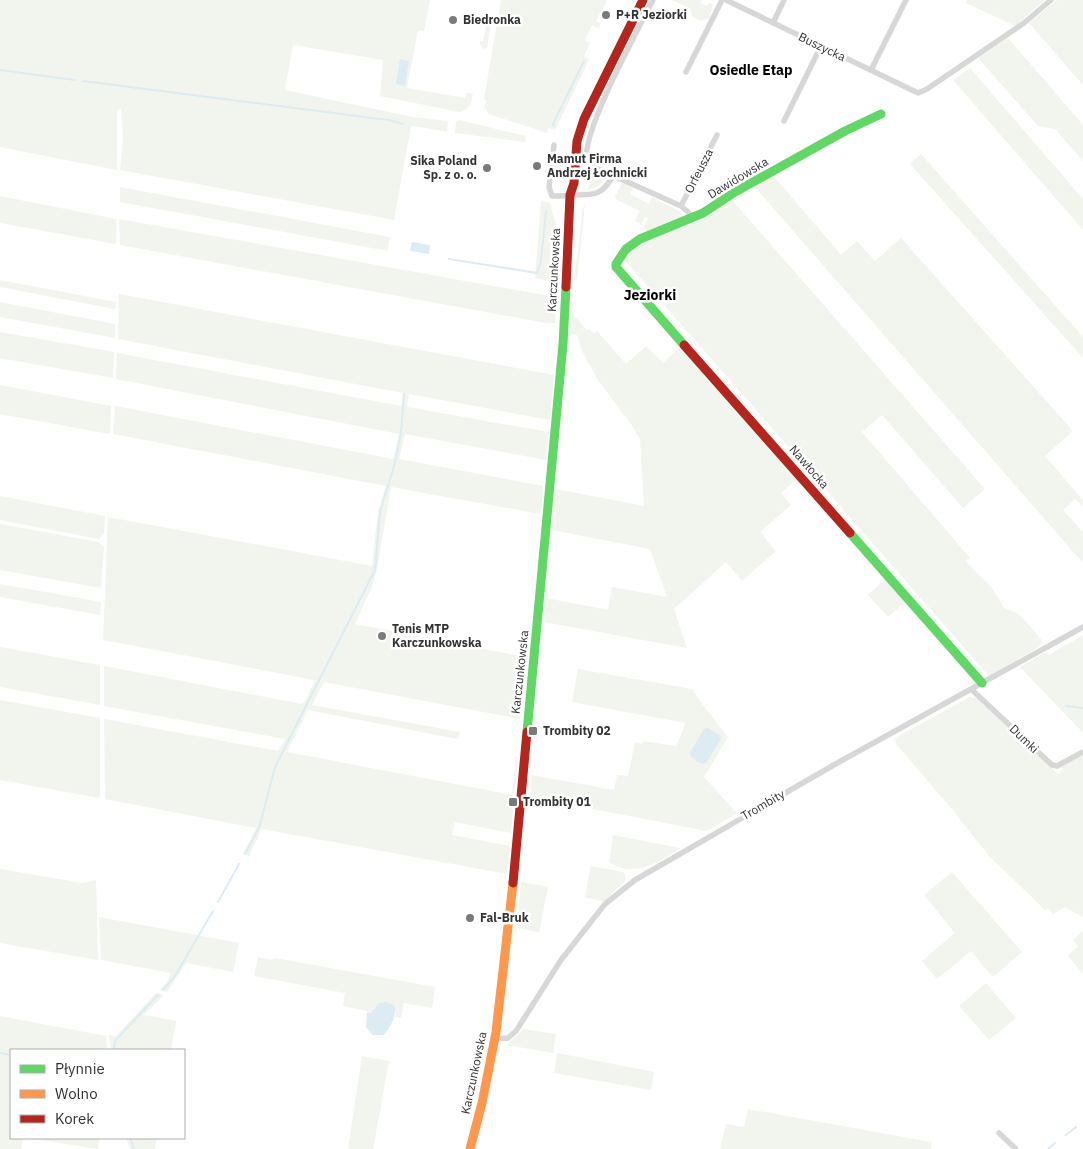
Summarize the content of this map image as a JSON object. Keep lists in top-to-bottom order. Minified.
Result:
{"streets":{"street":["Buszycka","Orfeusza","Dawidowska","Karczunkowska","Nawłocka","Dumki","Trombity"]},"crossings":[["Dawidowska","Nawłocka"],["Karczunkowska","Trombity"],["Nawłocka","Trombity"],["Dumki","Trombity"]],"districts":["Osiedle Etap","Jeziorki"],"places":{"other":["P+R Jeziorki","Biedronka","Mamut Firma Andrzej Łochnicki","Sika Poland Sp. z o. o.","Tenis MTP Karczunkowska","Fal-Bruk"],"transit":["Trombity 02","Trombity 01"]},"legend":["Płynnie","Wolno","Korek"]}
